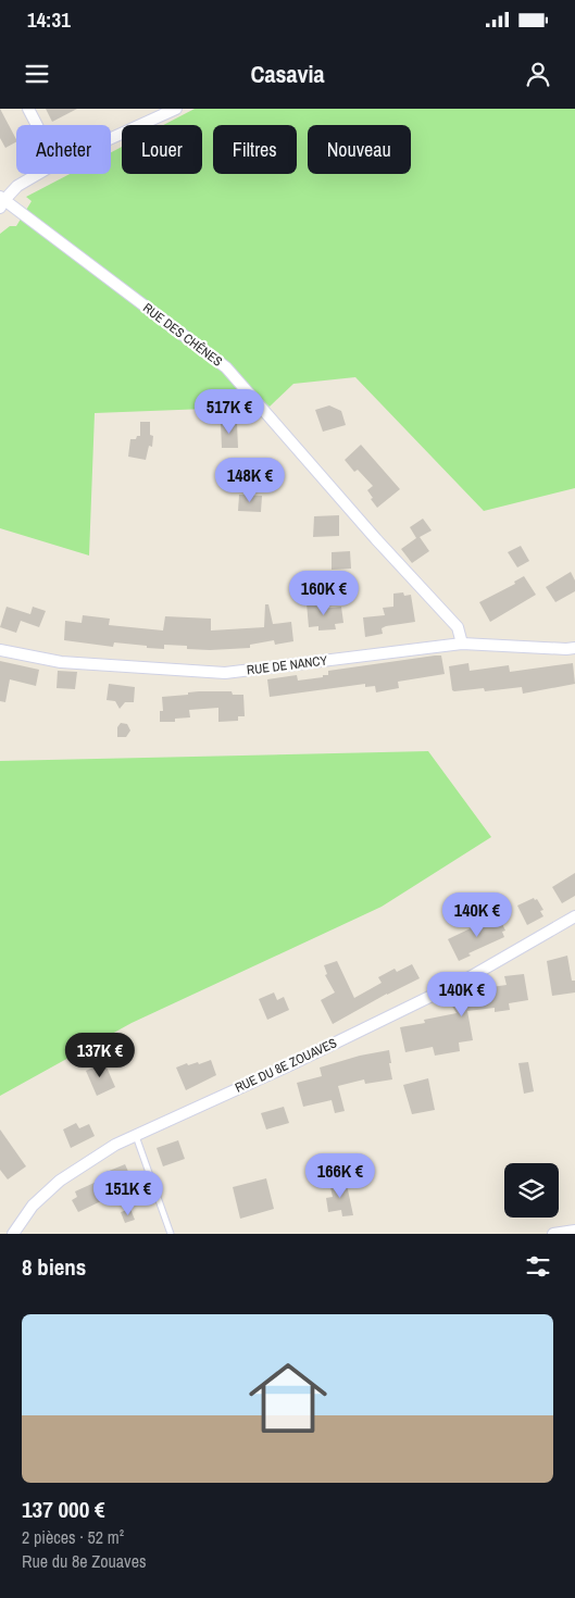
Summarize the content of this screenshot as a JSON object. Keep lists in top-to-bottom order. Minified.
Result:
{"streets":{"street":["RUE DES CHÊNES","RUE DE NANCY","RUE DU 8E ZOUAVES"]},"crossings":[["RUE DES CHÊNES","RUE DE NANCY"]],"page":{"status":"14:31","header":"Casavia","chip":["Acheter","Louer","Filtres","Nouveau"],"price":["517K €","148K €","160K €","140K €","140K €","137K €","166K €","151K €"],"heading":"8 biens","list":[{"name":"137 000 €","note":"2 pièces · 52 m² · Rue du 8e Zouaves"}]}}
